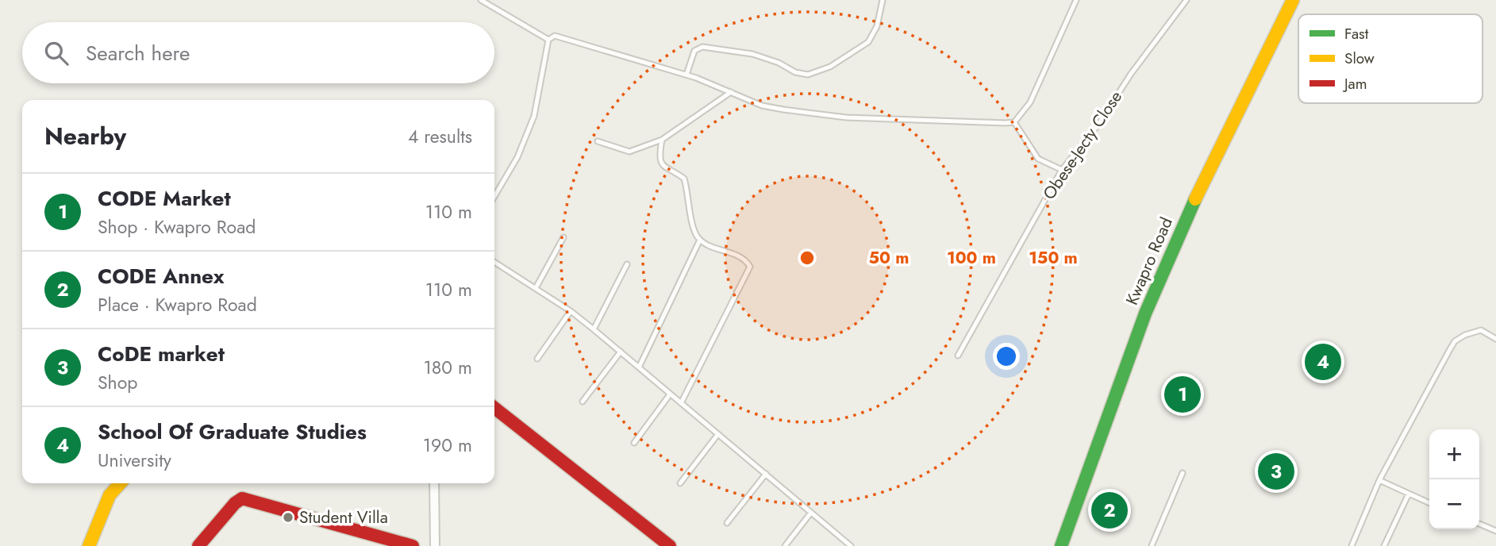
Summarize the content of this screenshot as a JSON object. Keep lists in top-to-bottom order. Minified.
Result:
{"streets":{"street":["Kwapro Road"],"lane":["Obese-Jecty Close"]},"places":["Student Villa"],"legend":["Fast","Slow","Jam"],"page":{"search":"Search here","heading":["Nearby","4 results"],"list":[{"mark":"1","name":"CODE Market","note":"Shop · Kwapro Road","value":"110 m"},{"mark":"2","name":"CODE Annex","note":"Place · Kwapro Road","value":"110 m"},{"mark":"3","name":"CoDE market","note":"Shop","value":"180 m"},{"mark":"4","name":"School Of Graduate Studies","note":"University","value":"190 m"}],"pins":["4","1","3","2"],"map_buttons":["+","−"]},"rings":["50 m","100 m","150 m"]}
